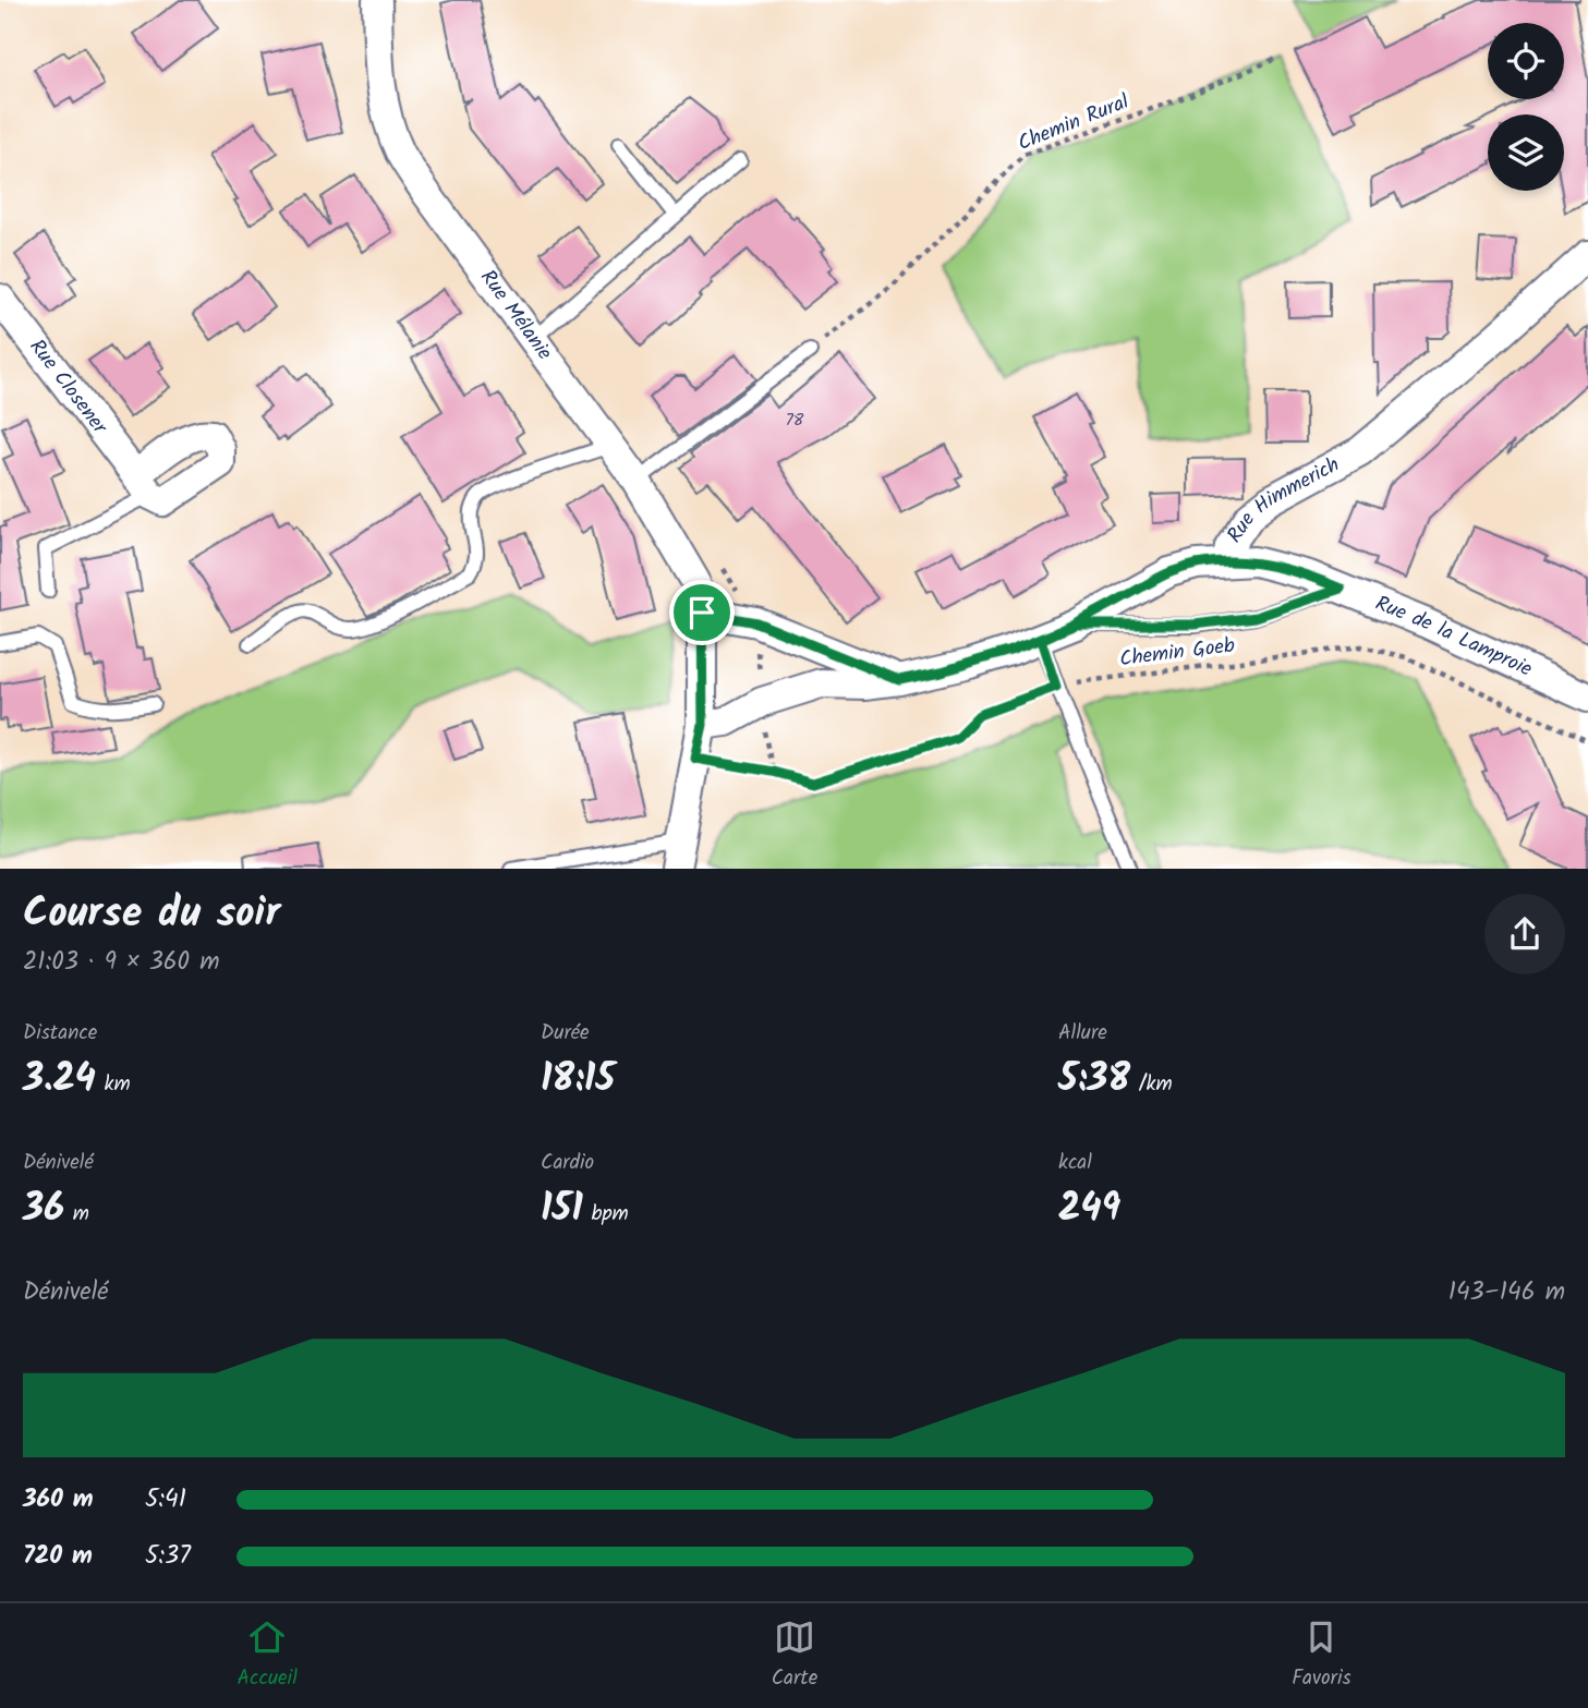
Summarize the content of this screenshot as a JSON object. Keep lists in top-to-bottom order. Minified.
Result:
{"streets":{"street":["Rue Mélanie","Rue Closener","Rue Himmerich","Rue de la Lamproie"],"path":["Chemin Rural","Chemin Goeb"]},"crossings":[["Rue Mélanie","Rue Himmerich"],["Rue Himmerich","Rue de la Lamproie"]],"house_numbers":["78"],"page":{"heading":["Course du soir","21:03 · 9 × 360 m"],"stats":[["Distance","3.24 km"],["Durée","18:15"],["Allure","5:38 /km"],["Dénivelé","36 m"],["Cardio","151 bpm"],["kcal","249"]],"chart":["Dénivelé","143–146 m"],"list":[{"name":"360 m","note":"5:41"},{"name":"720 m","note":"5:37"}],"tabs":["Accueil","Carte","Favoris"]}}
